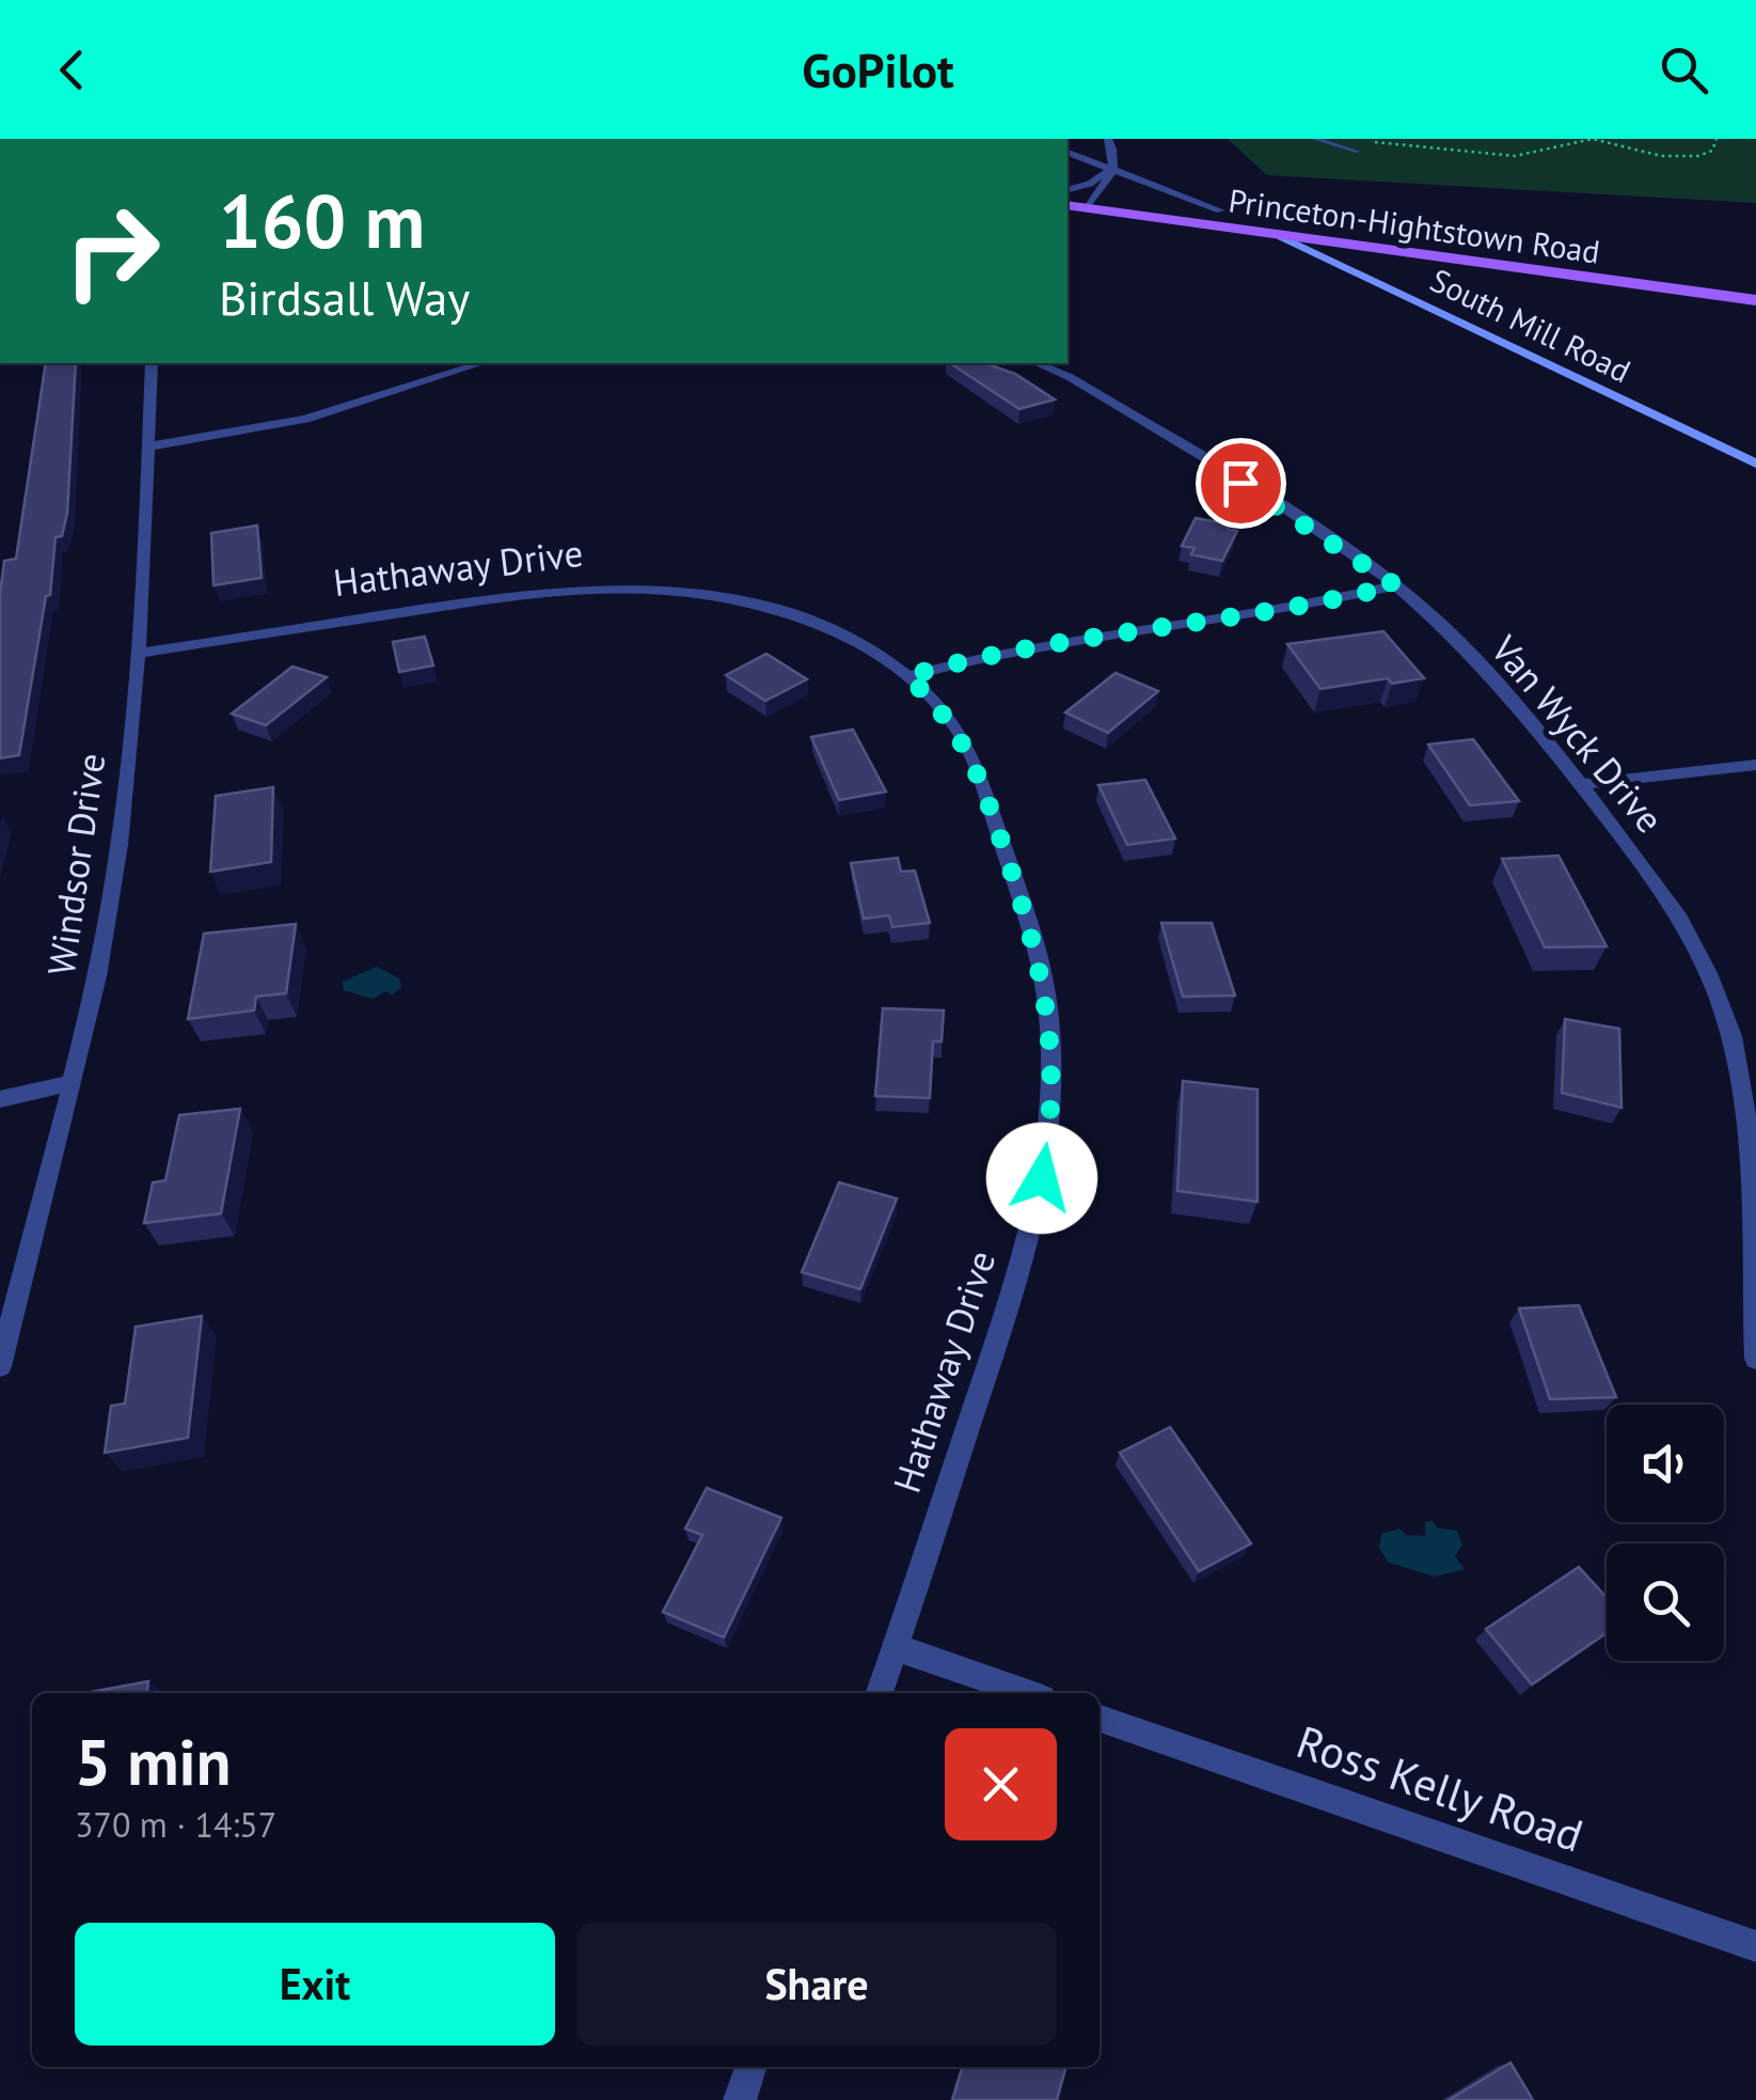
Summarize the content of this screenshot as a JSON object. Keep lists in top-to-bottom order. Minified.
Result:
{"streets":{"main road":["Princeton-Hightstown Road","South Mill Road"],"street":["Hathaway Drive","Van Wyck Drive","Windsor Drive","Ross Kelly Road"]},"crossings":[["Princeton-Hightstown Road","South Mill Road"],["Hathaway Drive","Windsor Drive"]],"page":{"header":"GoPilot","turn":["160 m","Birdsall Way"],"heading":["5 min","370 m · 14:57"],"buttons":["Exit","Share"]}}
